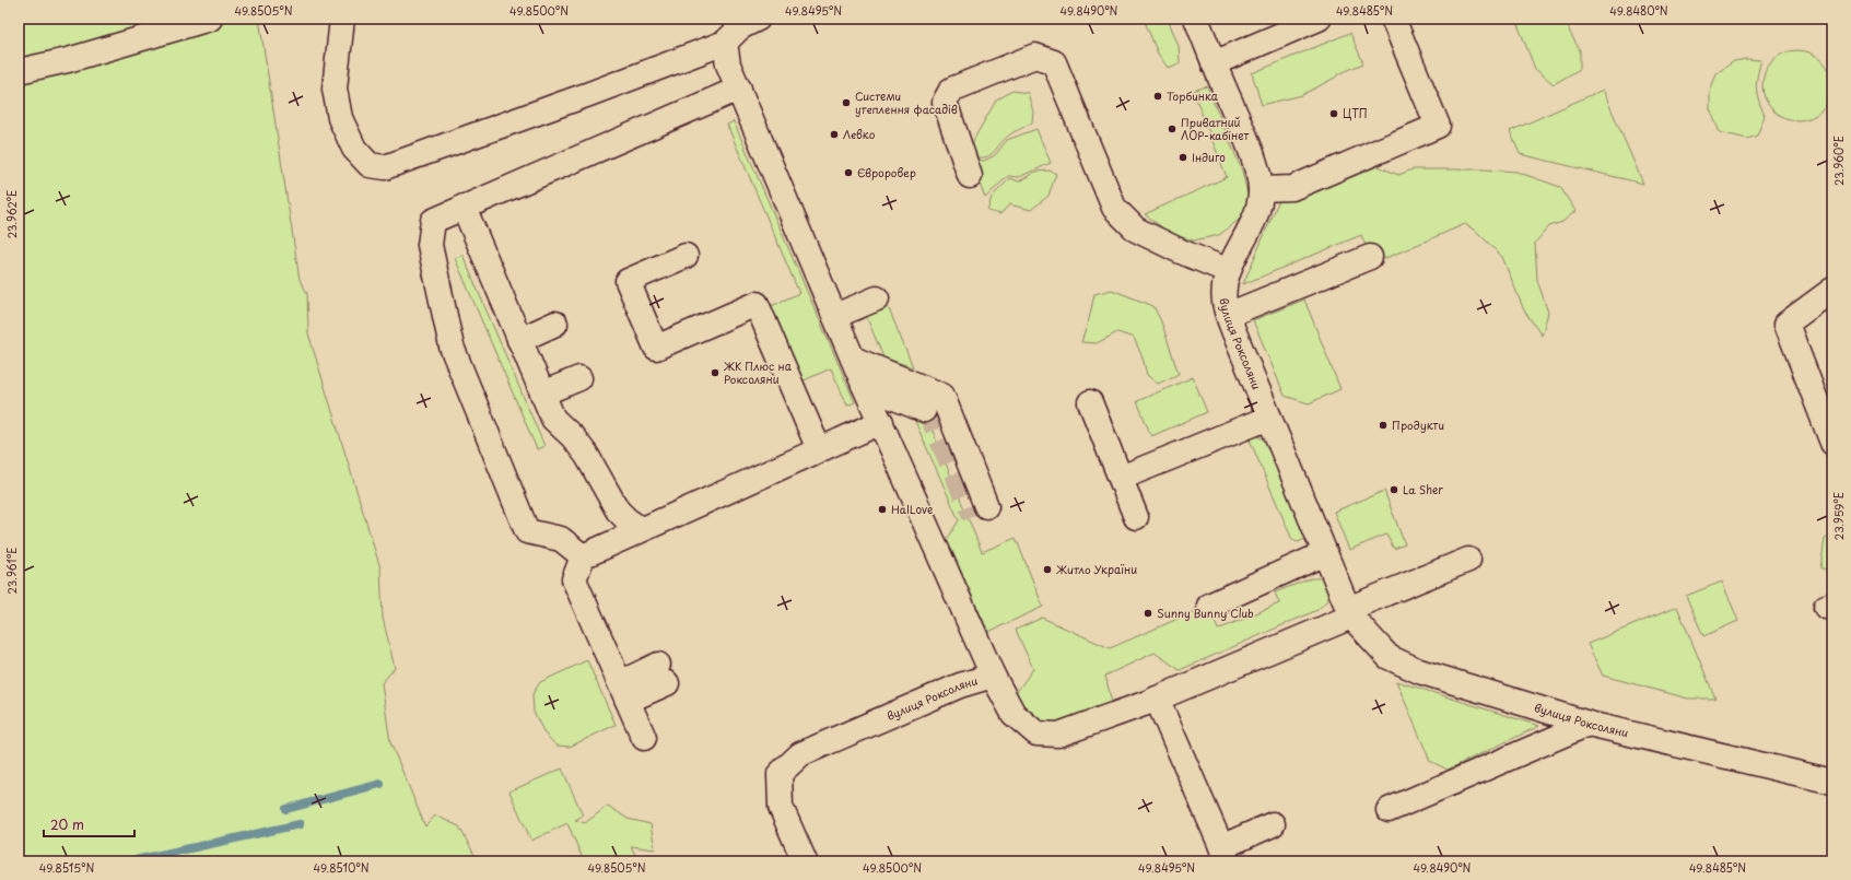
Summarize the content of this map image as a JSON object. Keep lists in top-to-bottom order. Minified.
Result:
{"streets":{"lane":["вулиця Роксоляни"]},"places":["Торбинка","Системи утеплення фасадів","ЦТП","Приватний ЛОР-кабінет","Левко","Індиго","Євроровер","ЖК Плюс на Роксоляни","Продукти","La Sher","HalLove","Житло України","Sunny Bunny Club"],"scale_bar":"20 m","coordinates":["49.8505°N","49.8500°N","49.8495°N","49.8490°N","49.8485°N","49.8480°N","23.960°E","23.962°E","23.959°E","23.961°E","49.8515°N","49.8510°N"]}
